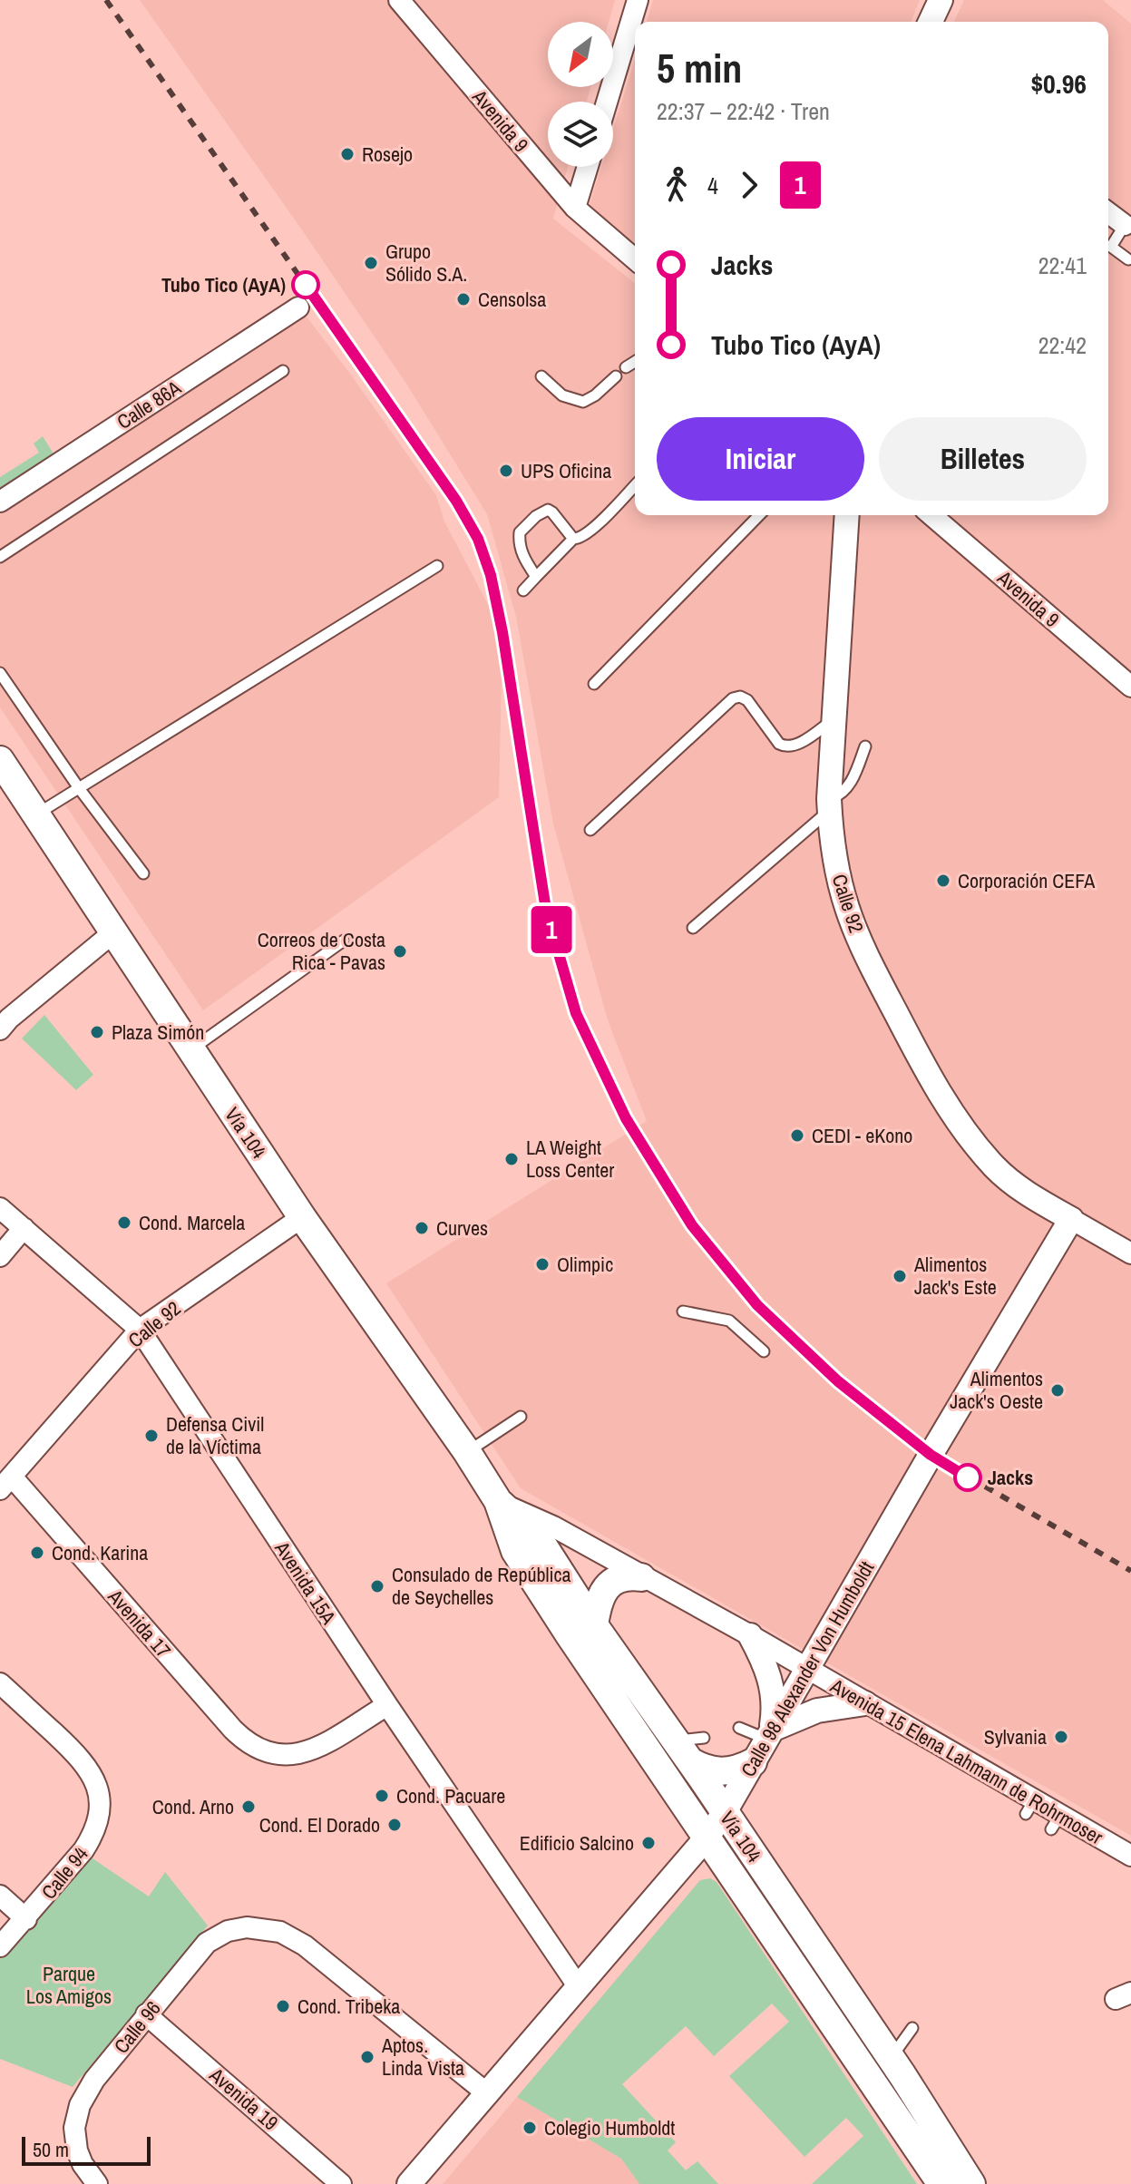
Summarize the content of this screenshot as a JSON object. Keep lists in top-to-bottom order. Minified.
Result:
{"streets":{"main road":["Vía 104"],"street":["Avenida 9","Calle 86A","Calle 92","Avenida 15A","Avenida 17","Calle 98 Alexander Von Humboldt","Avenida 15 Elena Lahmann de Rohrmoser","Calle 94","Calle 96","Avenida 19"]},"crossings":[["Calle 92","Vía 104"],["Calle 92","Avenida 15A"],["Calle 92","Avenida 17"],["Calle 92","Calle 98 Alexander Von Humboldt"],["Vía 104","Calle 98 Alexander Von Humboldt"],["Vía 104","Avenida 15 Elena Lahmann de Rohrmoser"],["Avenida 15A","Avenida 17"],["Avenida 15A","Calle 98 Alexander Von Humboldt"],["Calle 98 Alexander Von Humboldt","Avenida 15 Elena Lahmann de Rohrmoser"],["Calle 98 Alexander Von Humboldt","Calle 96"],["Calle 96","Avenida 19"]],"parks":["Parque Los Amigos"],"places":["Rosejo","Grupo Sólido S.A.","Tubo Tico (AyA)","Censolsa","UPS Oficina","Corporación CEFA","Correos de Costa Rica - Pavas","Plaza Simón","CEDI - eKono","LA Weight Loss Center","Cond. Marcela","Curves","Olimpic","Alimentos Jack's Este","Alimentos Jack's Oeste","Defensa Civil de la Víctima","Jacks","Cond. Karina","Consulado de República de Seychelles","Sylvania","Cond. Pacuare","Cond. Arno","Cond. El Dorado","Edificio Salcino","Cond. Tribeka","Aptos. Linda Vista","Colegio Humboldt"],"scale_bar":"50 m","north":"bottom left","page":{"on_map":"1","heading":["5 min","22:37 – 22:42 · Tren","$0.96"],"legs":["4","1"],"list":[{"name":"Jacks","value":"22:41"},{"name":"Tubo Tico (AyA)","value":"22:42"}],"buttons":["Iniciar","Billetes"],"scale":"50 m"}}
